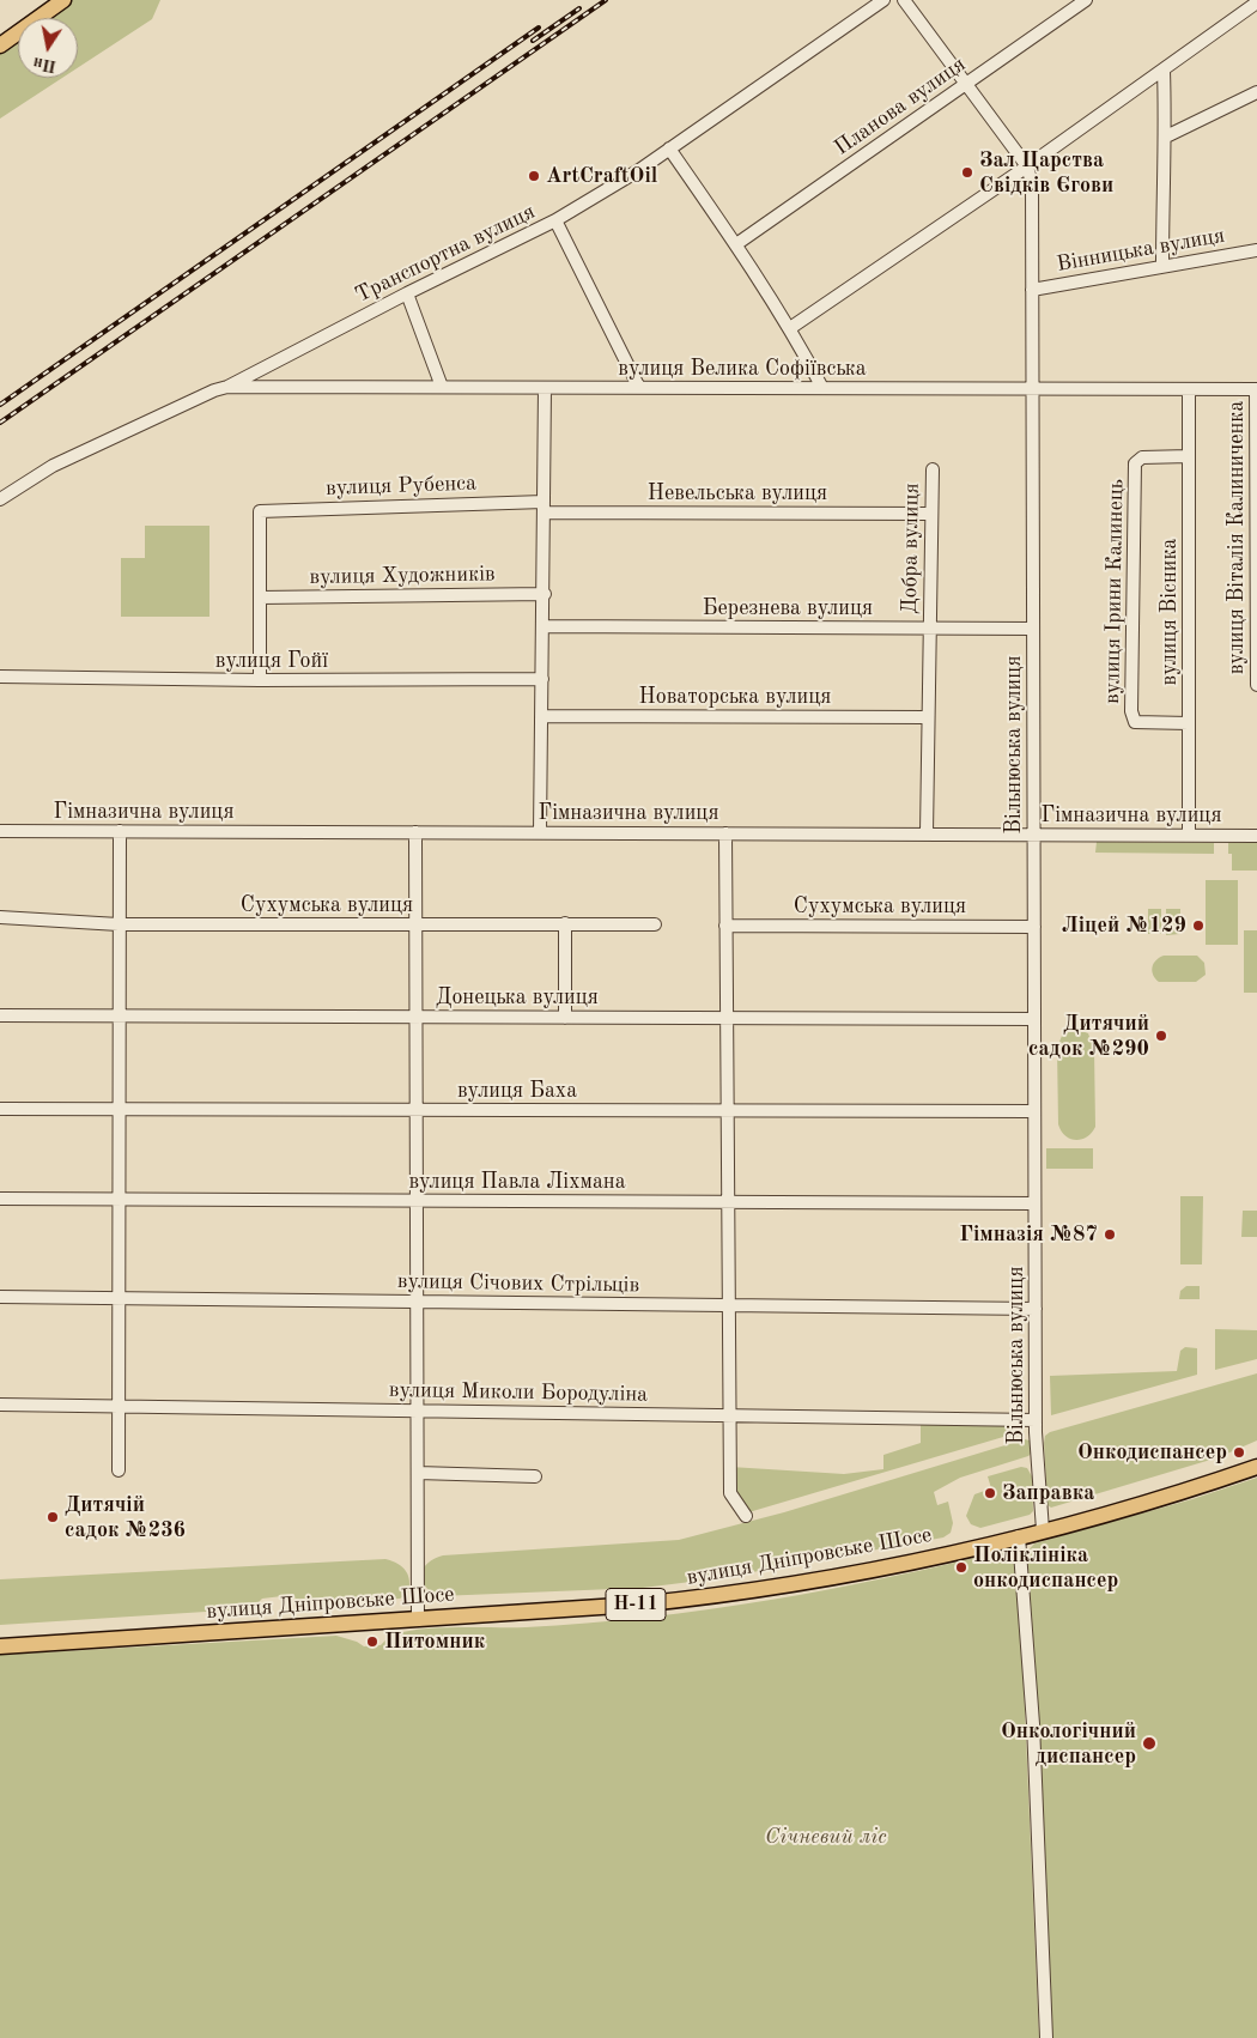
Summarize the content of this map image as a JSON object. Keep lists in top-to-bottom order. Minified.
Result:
{"streets":{"main road":["вулиця Дніпровське Шосе","Н-11"],"street":["Планова вулиця","Вінницька вулиця","Транспортна вулиця","вулиця Велика Софіївська","вулиця Рубенса","Невельська вулиця","вулиця Віталія Калиниченка","Добра вулиця","вулиця Художників","вулиця Ірини Калинець","Березнева вулиця","вулиця Вісника","вулиця Гойї","Новаторська вулиця","Вільнюська вулиця","Гімназична вулиця","Сухумська вулиця","Донецька вулиця","вулиця Баха","вулиця Павла Ліхмана","вулиця Січових Стрільців","вулиця Миколи Бородуліна"]},"crossings":[["Планова вулиця","Вільнюська вулиця"],["Вінницька вулиця","Вільнюська вулиця"],["Транспортна вулиця","вулиця Велика Софіївська"],["вулиця Велика Софіївська","вулиця Віталія Калиниченка"],["вулиця Велика Софіївська","вулиця Вісника"],["вулиця Велика Софіївська","Вільнюська вулиця"],["вулиця Рубенса","Невельська вулиця"],["вулиця Рубенса","вулиця Художників"],["Невельська вулиця","Добра вулиця"],["Добра вулиця","Березнева вулиця"],["вулиця Ірини Калинець","вулиця Вісника"],["Березнева вулиця","Вільнюська вулиця"],["вулиця Вісника","Гімназична вулиця"],["Вільнюська вулиця","Гімназична вулиця"],["Вільнюська вулиця","Сухумська вулиця"],["Вільнюська вулиця","Донецька вулиця"],["Вільнюська вулиця","вулиця Баха"],["Вільнюська вулиця","вулиця Павла Ліхмана"],["Вільнюська вулиця","вулиця Січових Стрільців"],["Вільнюська вулиця","вулиця Миколи Бородуліна"],["Вільнюська вулиця","вулиця Дніпровське Шосе"]],"parks":["Січневий ліс"],"places":["Зал Царства Свідків Єгови","ArtCraftOil","Ліцей №129","Дитячий садок №290","Гімназія №87","Онкодиспансер","Заправка","Дитячій садок №236","Поліклініка онкодиспансер","Питомник","Онкологічний диспансер"],"north":"bottom"}
